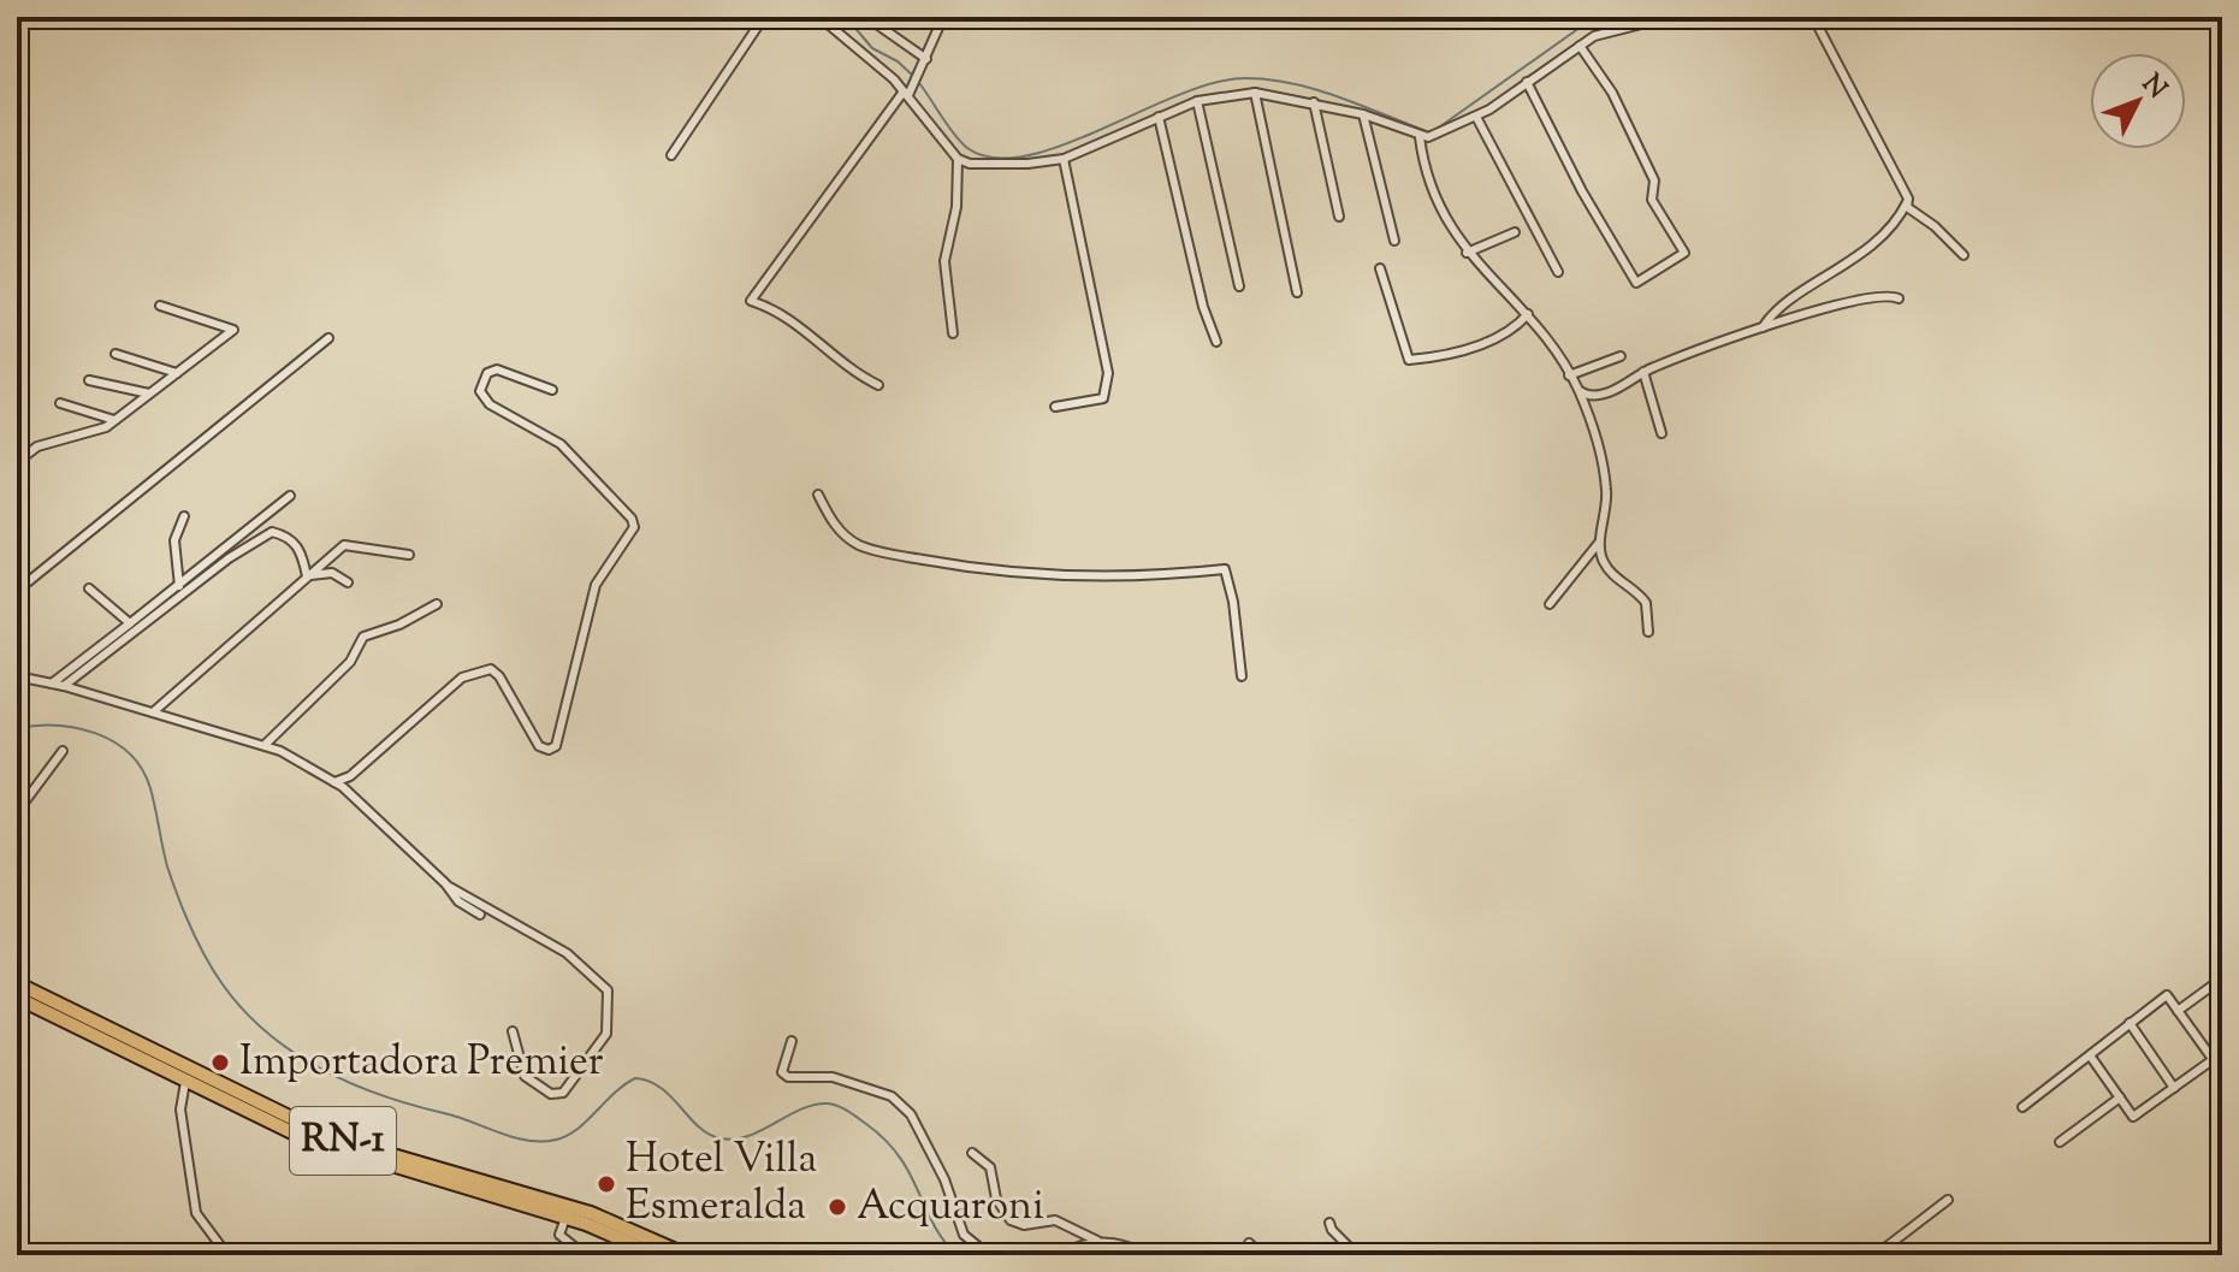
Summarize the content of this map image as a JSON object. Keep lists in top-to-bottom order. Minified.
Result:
{"streets":{"main road":["RN-1"]},"places":["Importadora Premier","Hotel Villa Esmeralda","Acquaroni"],"north":"top right"}
